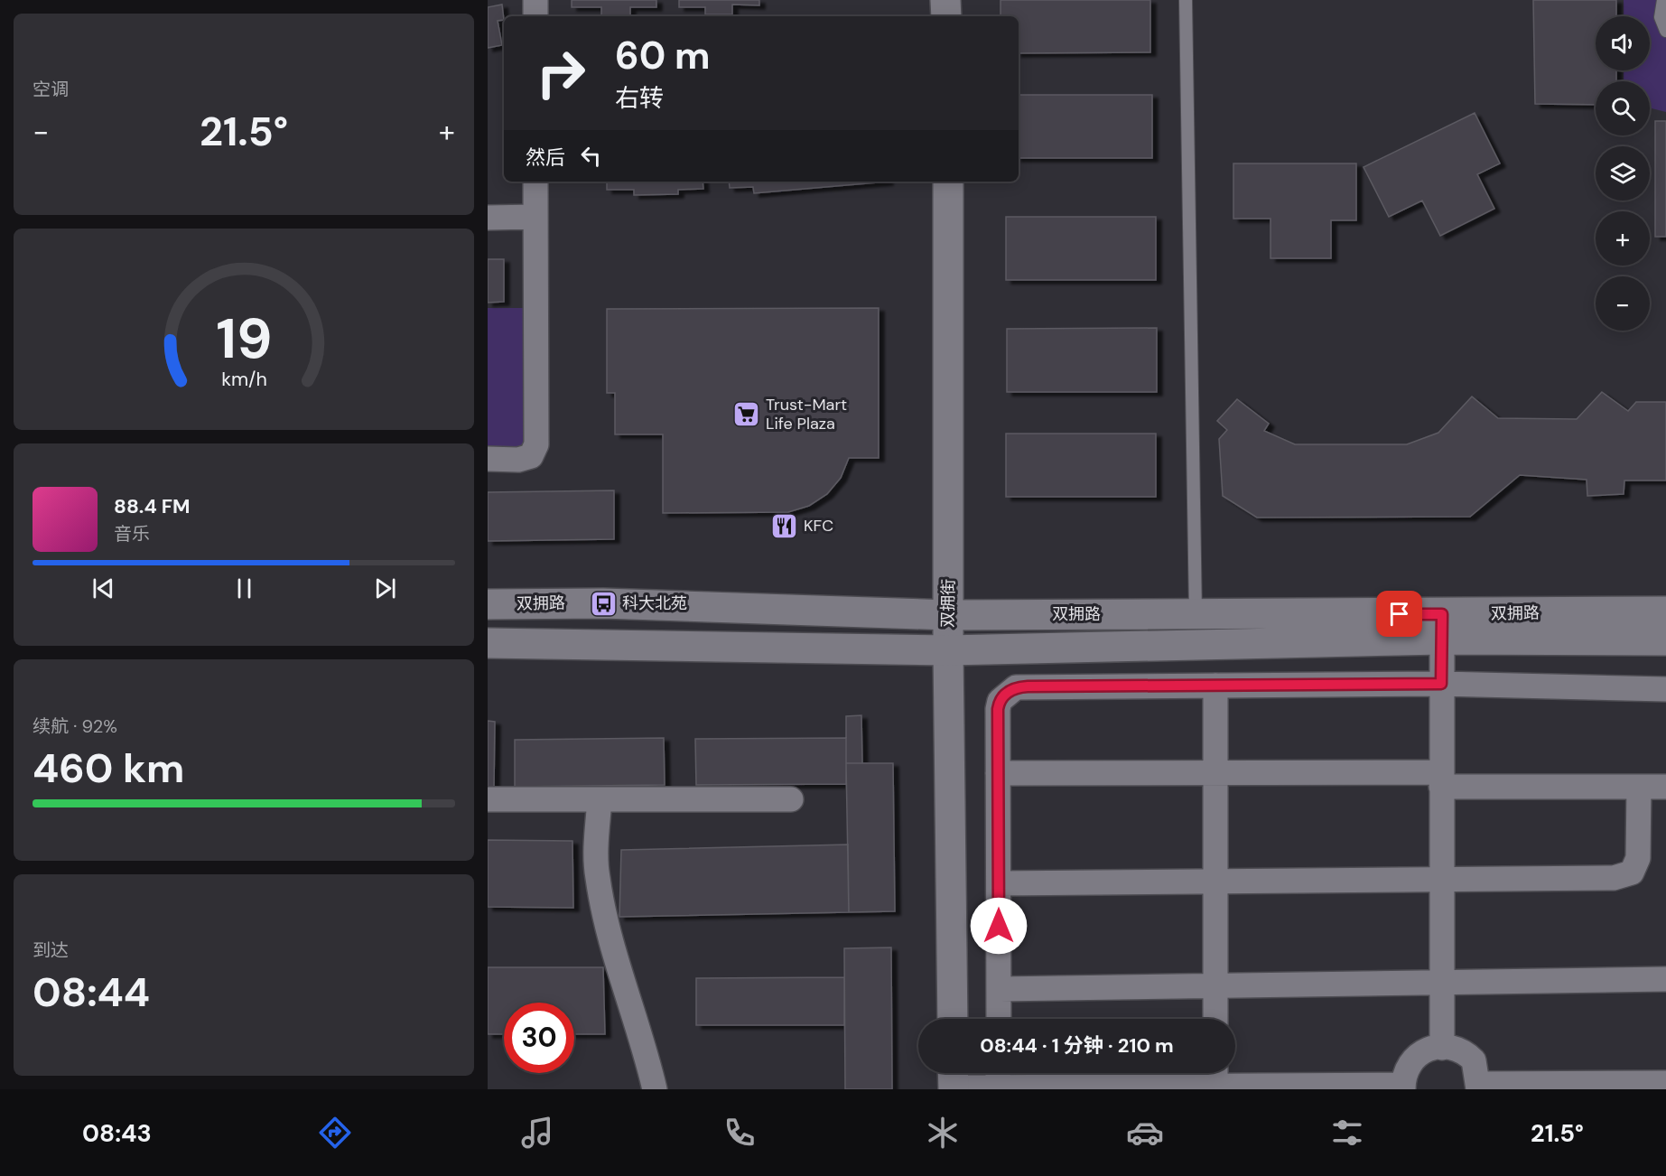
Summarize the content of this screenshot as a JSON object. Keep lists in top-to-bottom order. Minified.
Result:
{"streets":{"main road":["双拥路","双拥街"]},"crossings":[["双拥路","双拥街"]],"places":{"supermarket":["Trust-Mart Life Plaza"],"restaurant":["KFC"],"bus stop":["科大北苑"]},"page":{"tile":["空调",["续航 · 92%","460 km"],["到达","08:44"]],"map_buttons":["+","−"],"turn":["60 m","右转"],"heat":["−","21.5°","+"],"then":"然后","song":["88.4 FM","音乐"],"limit":"30","trip":"08:44 · 1 分钟 · 210 m","tabs":["08:43","21.5°"],"gauge":["19","km/h"]}}
